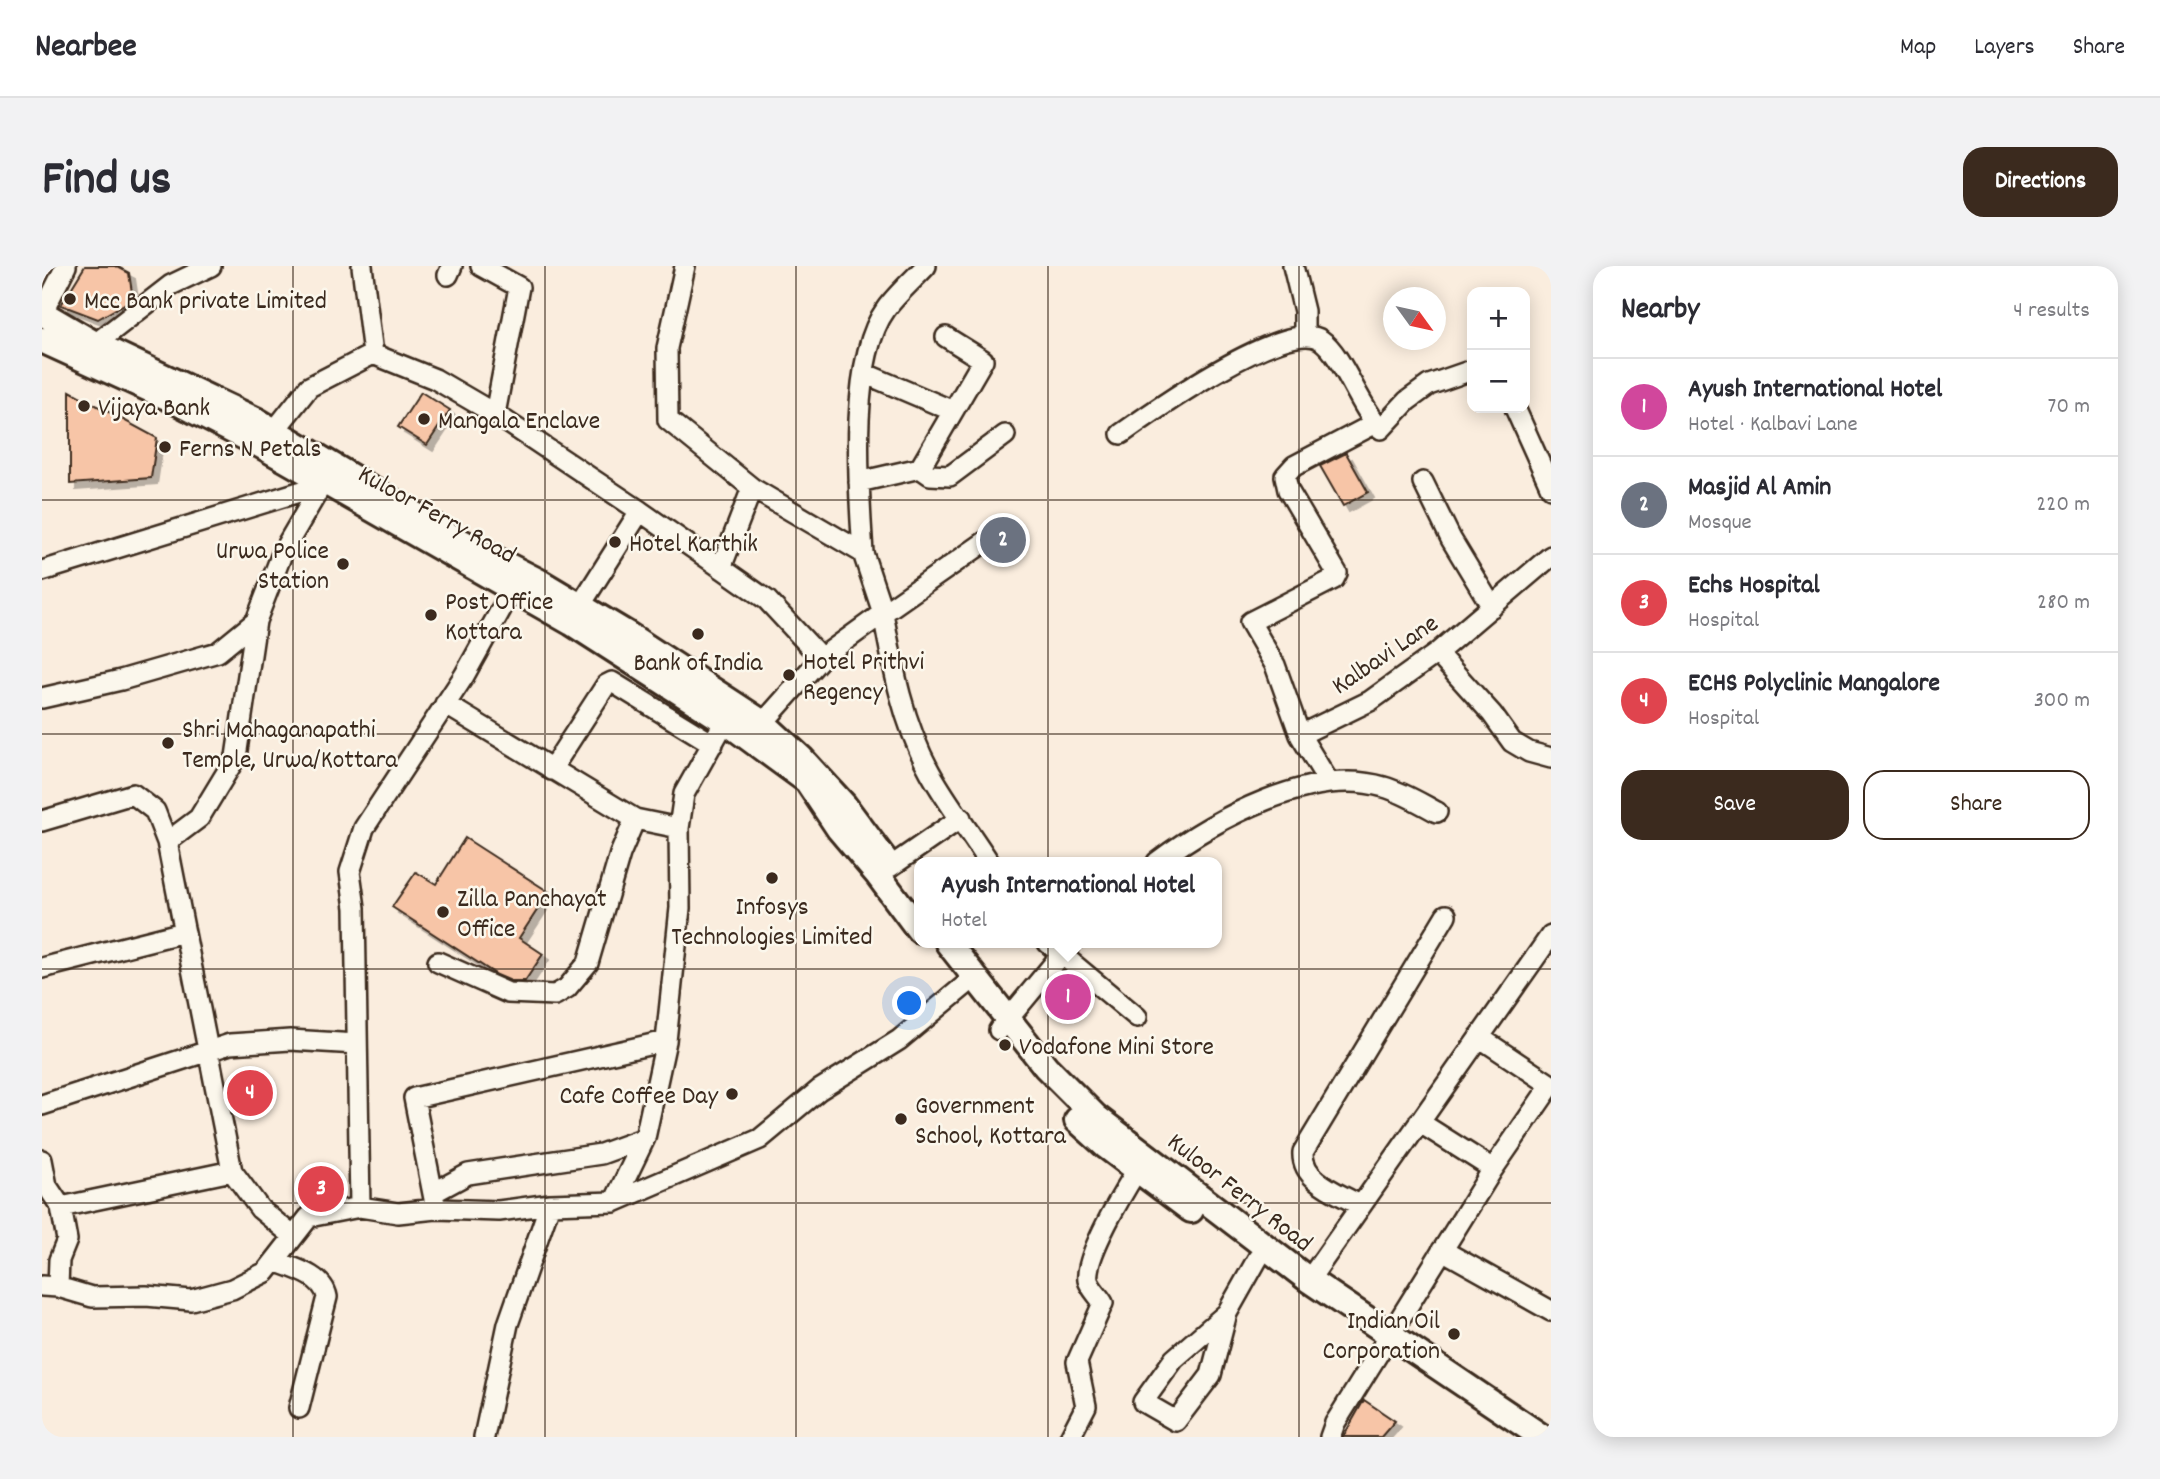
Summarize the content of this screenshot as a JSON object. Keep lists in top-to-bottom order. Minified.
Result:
{"streets":{"main road":["Kuloor Ferry Road"],"street":["Kalbavi Lane"]},"places":["Mcc Bank private Limited","Vijaya Bank","Mangala Enclave","Ferns N Petals","Hotel Karthik","Urwa Police Station","Post Office Kottara","Bank of India","Hotel Prithvi Regency","Shri Mahaganapathi Temple, Urwa/Kottara","Infosys Technologies Limited","Zilla Panchayat Office","Vodafone Mini Store","Cafe Coffee Day","Government School, Kottara","Indian Oil Corporation"],"north":"bottom right","page":{"header":"Nearbee","nav":["Map","Layers","Share"],"title":"Find us","buttons":["Directions",["Save","Share"]],"heading":["Nearby","4 results"],"map_buttons":["+","−"],"list":[{"mark":"1","name":"Ayush International Hotel","note":"Hotel · Kalbavi Lane","value":"70 m"},{"mark":"2","name":"Masjid Al Amin","note":"Mosque","value":"220 m"},{"mark":"3","name":"Echs Hospital","note":"Hospital","value":"280 m"},{"mark":"4","name":"ECHS Polyclinic Mangalore","note":"Hospital","value":"300 m"}],"pins":["2","1","4","3"],"popup":["Ayush International Hotel","Hotel"]}}
